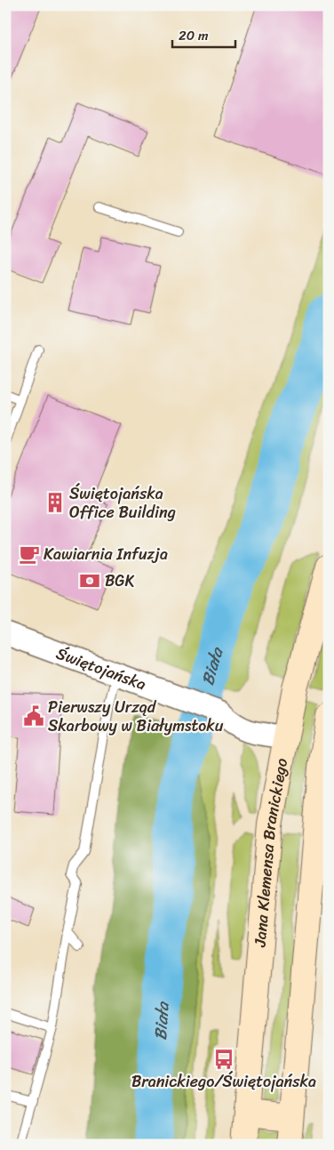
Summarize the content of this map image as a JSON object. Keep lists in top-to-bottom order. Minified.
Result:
{"streets":{"main road":["Jana Klemensa Branickiego"],"street":["Świętojańska"]},"crossings":[["Świętojańska","Jana Klemensa Branickiego"]],"water":["Biała"],"places":{"building":["Świętojańska Office Building"],"cafe":["Kawiarnia Infuzja"],"bank":["BGK"],"public building":["Pierwszy Urząd Skarbowy w Białymstoku"],"bus stop":["Branickiego/Świętojańska"]},"scale_bar":"20 m"}
